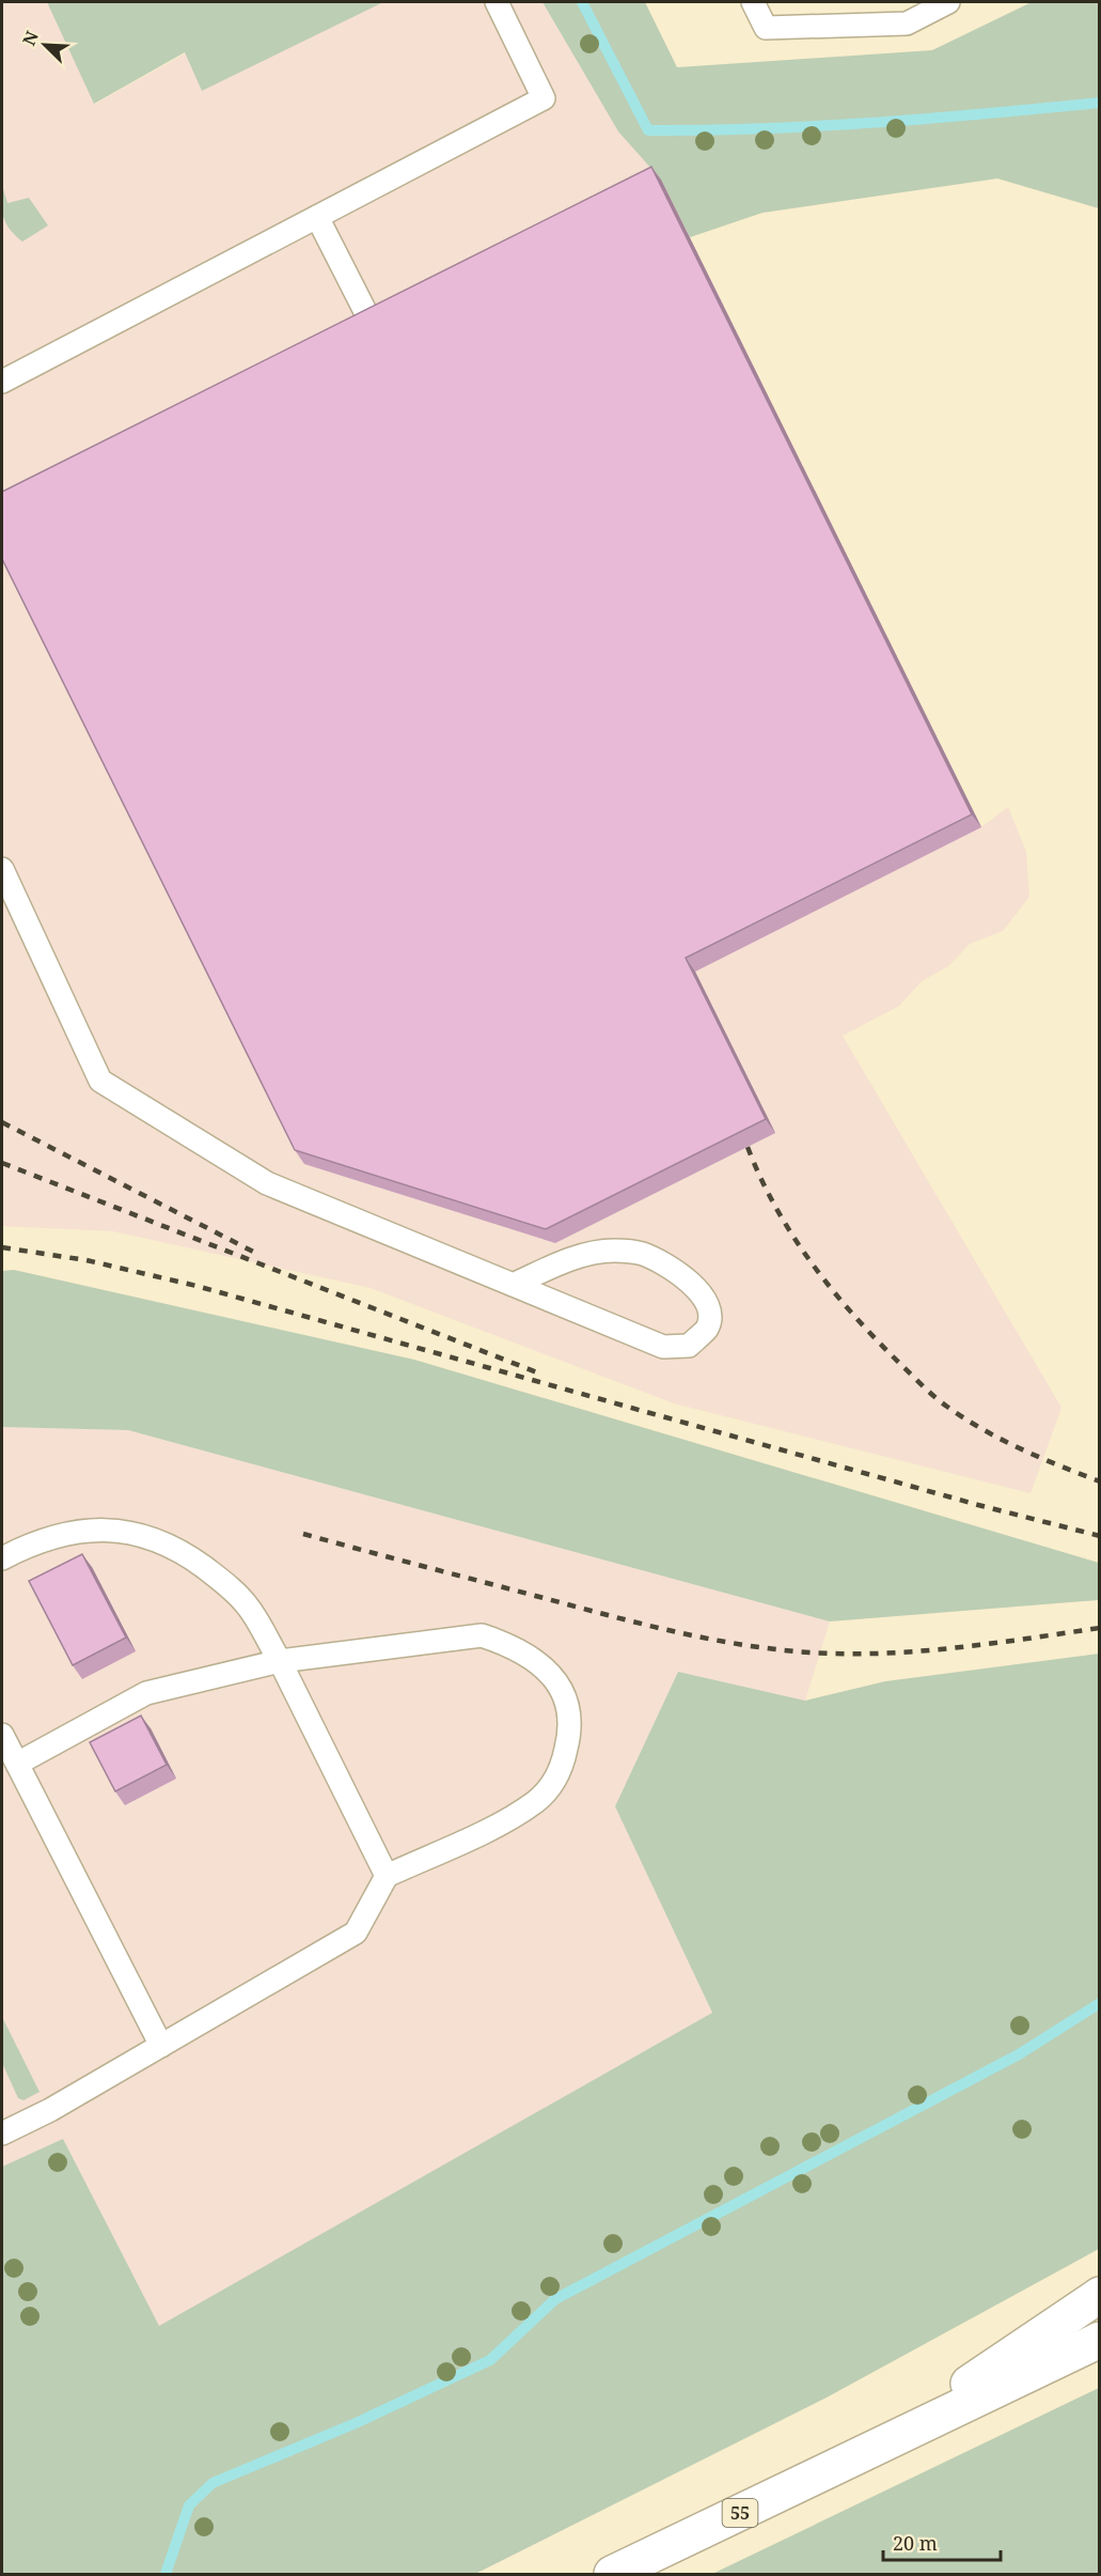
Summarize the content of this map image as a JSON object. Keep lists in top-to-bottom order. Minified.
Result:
{"streets":{"highway":["55"]},"scale_bar":"20 m","north":"top left"}
